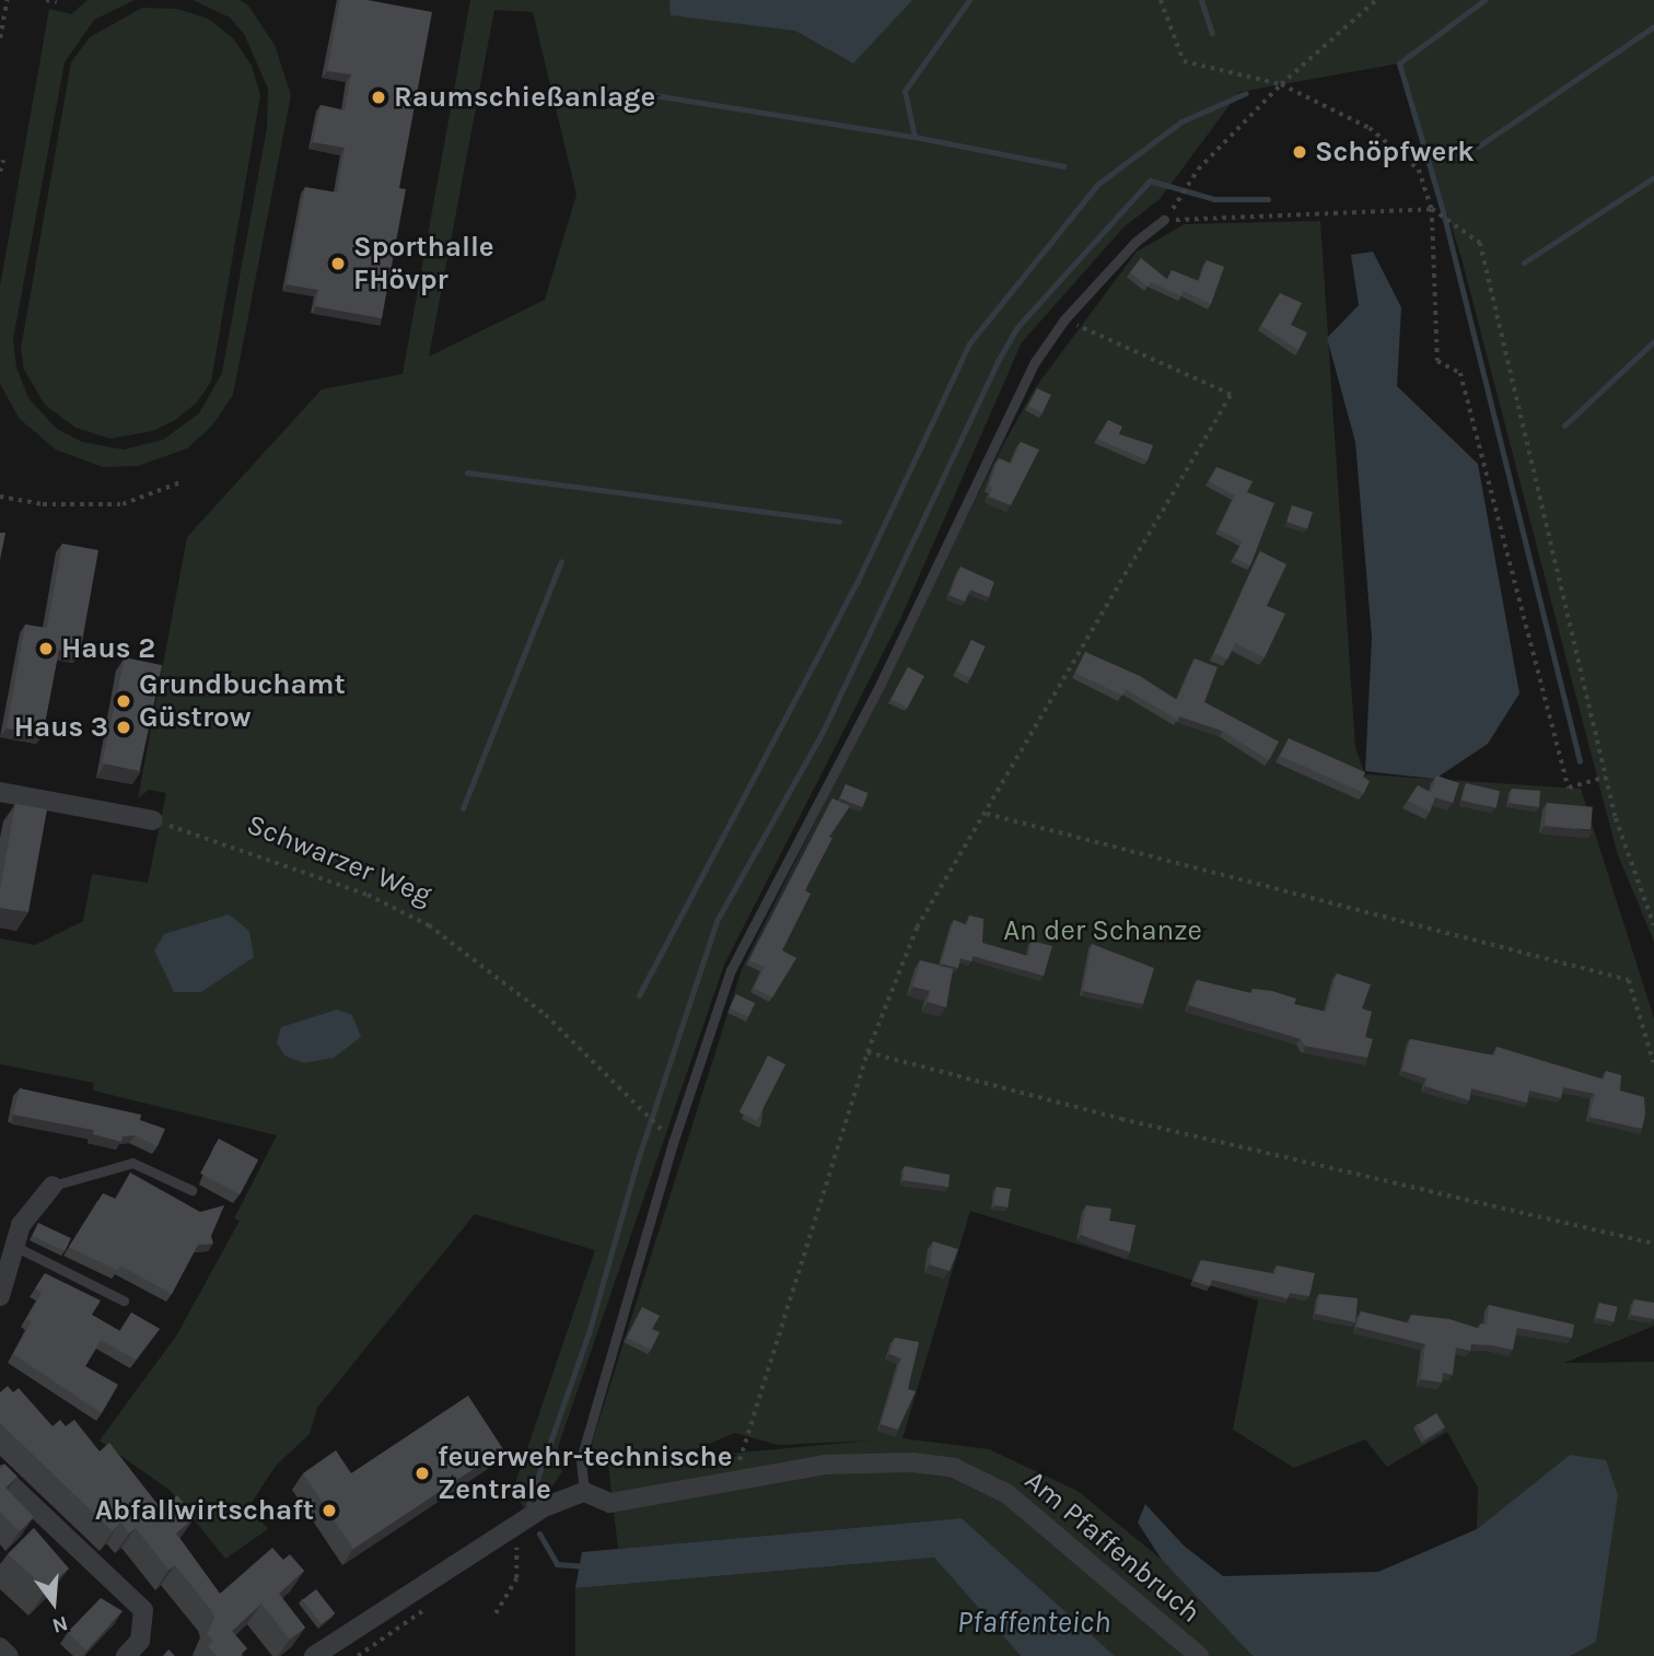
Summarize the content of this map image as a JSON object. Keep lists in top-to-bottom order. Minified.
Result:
{"streets":{"street":["Am Pfaffenbruch"],"path":["Schwarzer Weg"]},"water":["Pfaffenteich"],"parks":["An der Schanze"],"places":["Raumschießanlage","Schöpfwerk","Sporthalle FHövpr","Haus 2","Grundbuchamt Güstrow","Haus 3","feuerwehr-technische Zentrale","Abfallwirtschaft"],"north":"bottom"}
